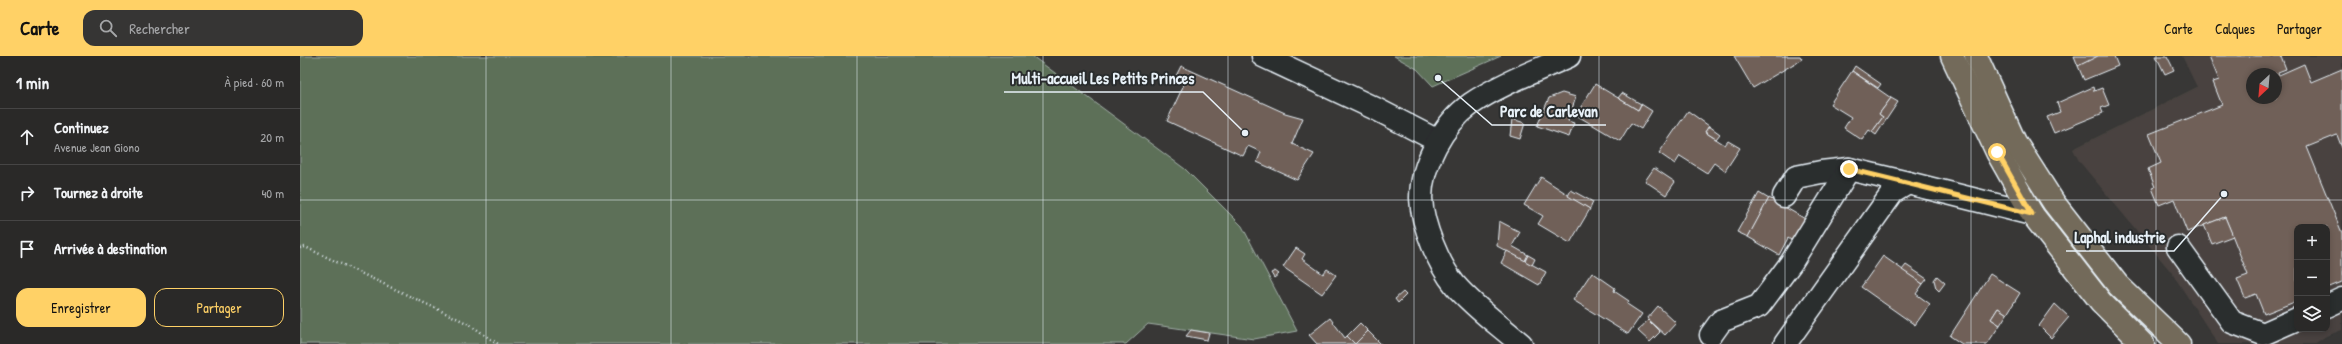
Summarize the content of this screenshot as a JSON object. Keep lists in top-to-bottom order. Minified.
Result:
{"places":["Parc de Carlevan","Multi-accueil Les Petits Princes","Laphal industrie"],"north":"bottom left","page":{"header":"Carte","search":"Rechercher","nav":["Carte","Calques","Partager"],"heading":["1 min","À pied · 60 m"],"list":[["Continuez","Avenue Jean Giono","20 m"],["Tournez à droite","40 m"],"Arrivée à destination"],"map_buttons":["+","−"],"buttons":["Enregistrer","Partager"]}}
